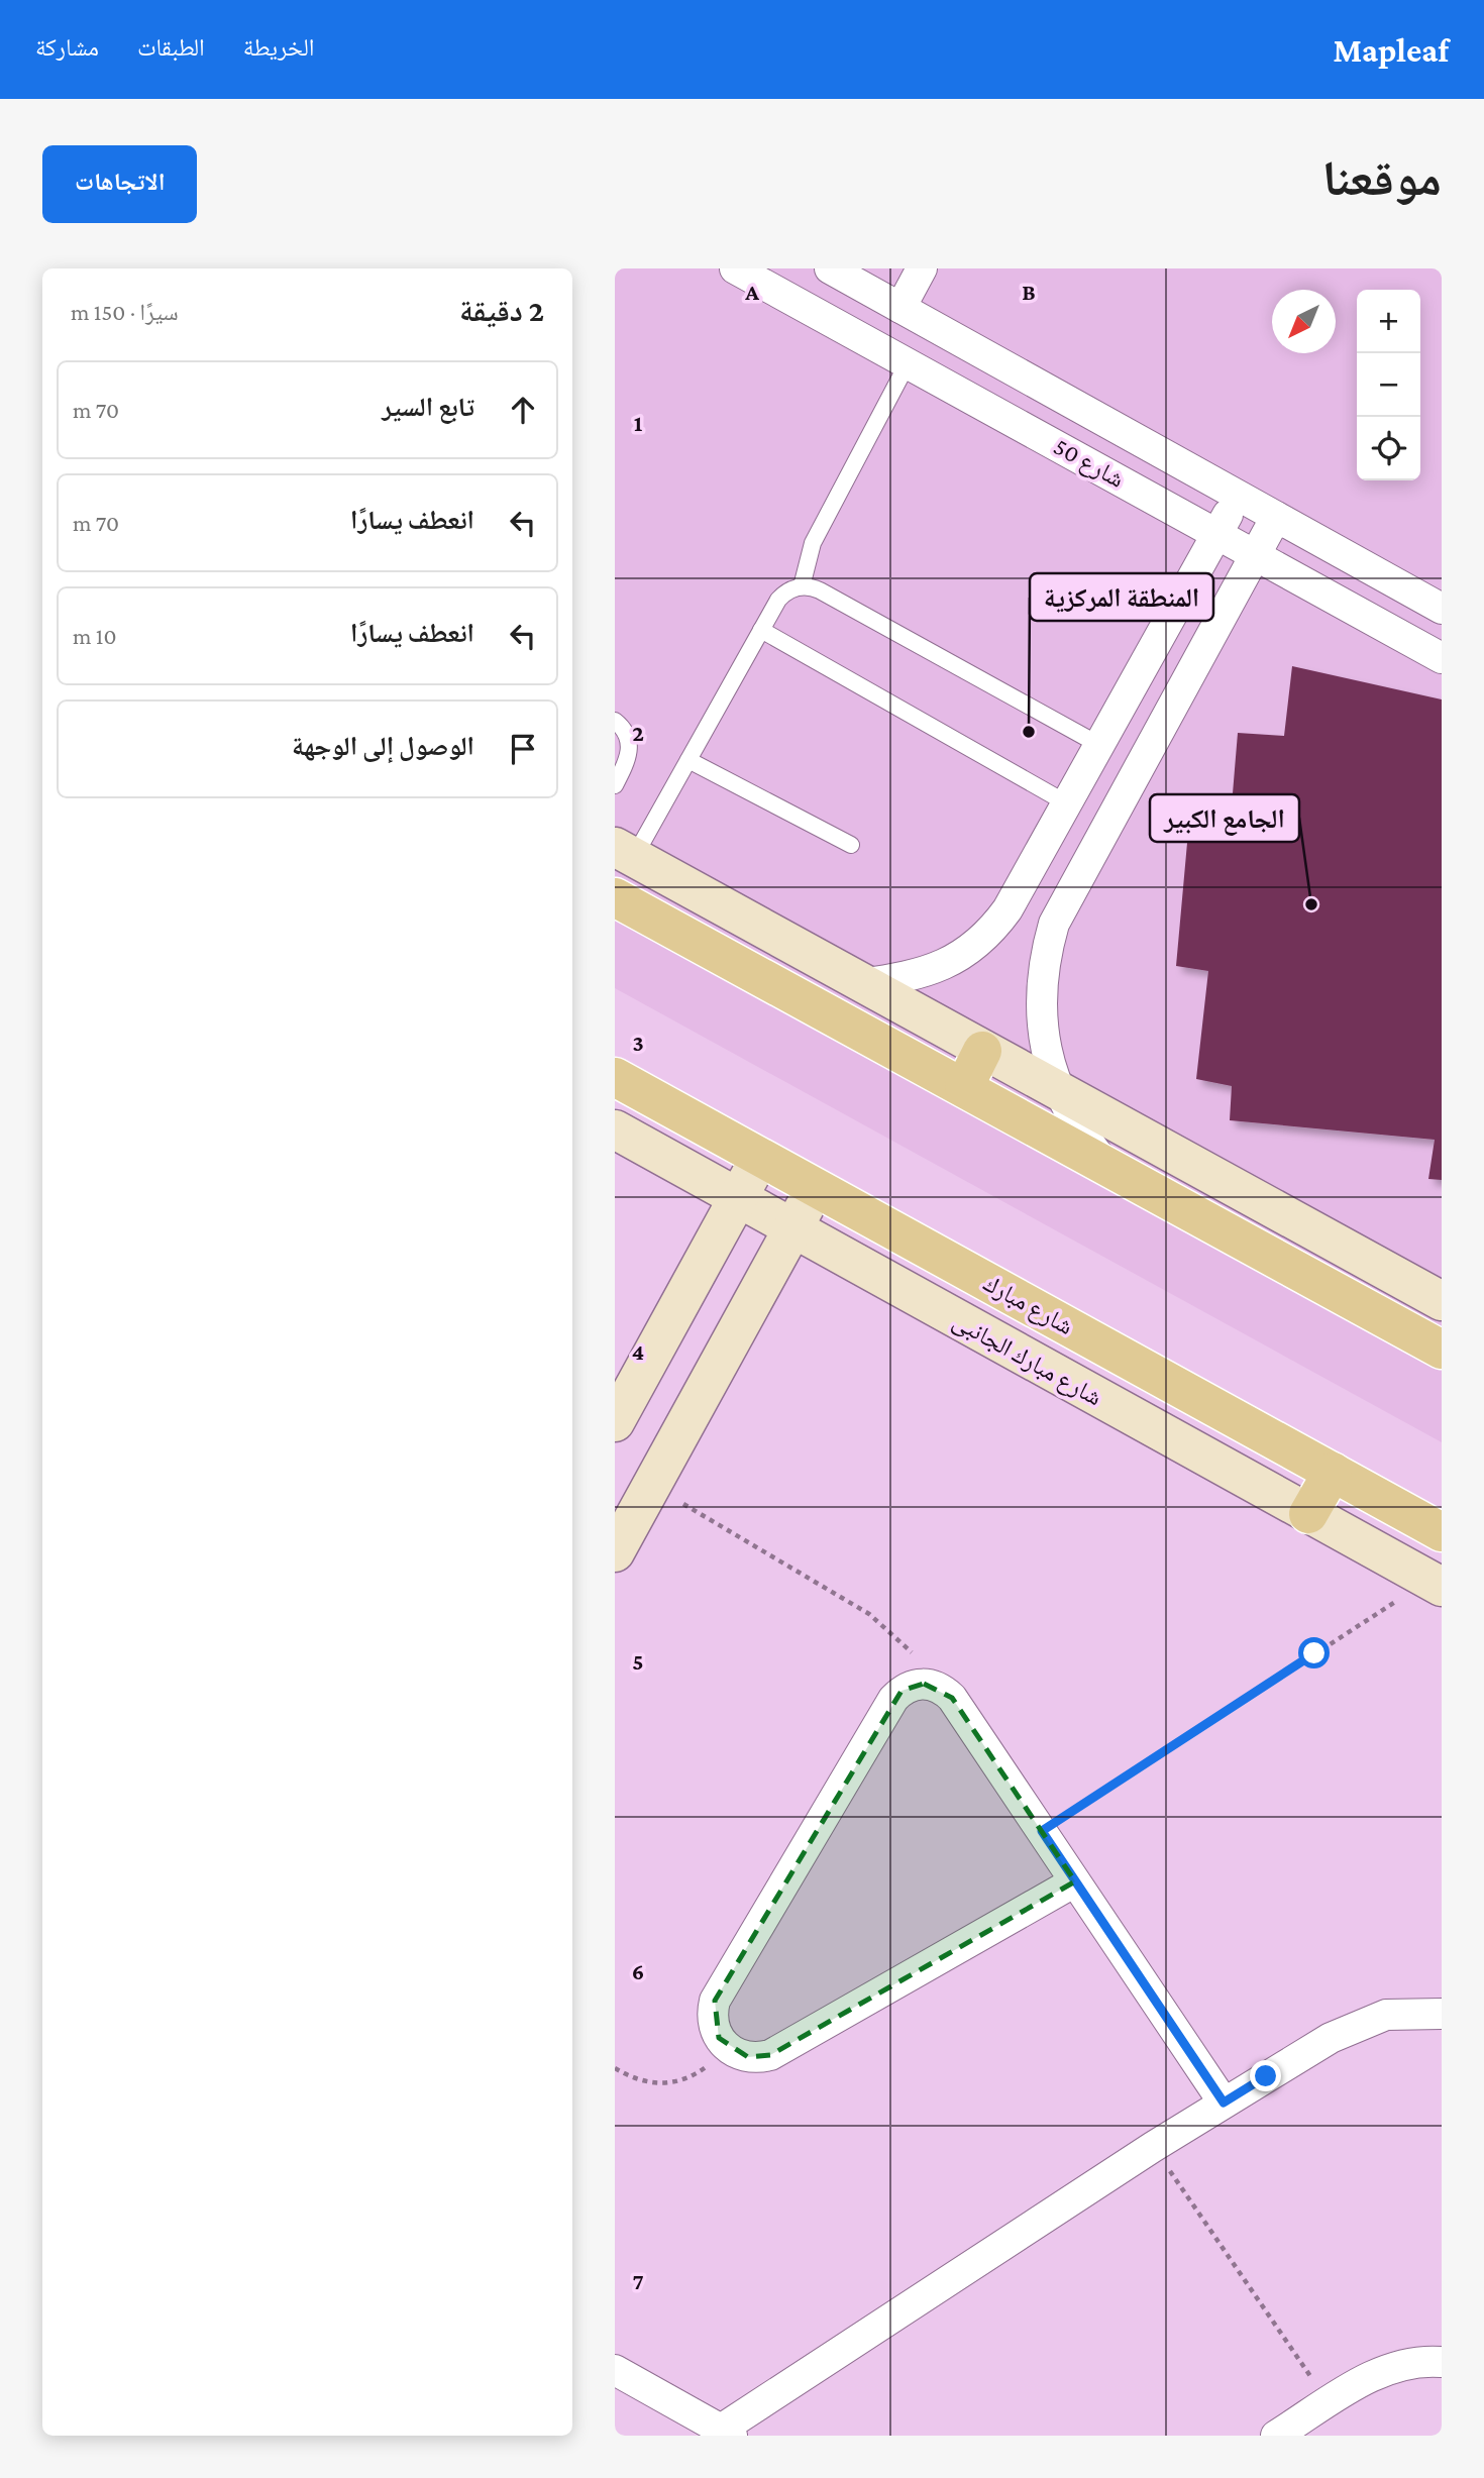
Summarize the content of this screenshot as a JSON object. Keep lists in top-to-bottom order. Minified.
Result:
{"streets":{"main road":["شارع مبارك","شارع مبارك الجانبى"],"street":["شارع 50"]},"places":["المنطقة المركزية","الجامع الكبير"],"north":"bottom left","page":{"header":"Mapleaf","nav":["الخريطة","الطبقات","مشاركة"],"title":"موقعنا","buttons":"الاتجاهات","heading":["2 دقيقة","سيرًا · 150 m"],"map_buttons":["+","−"],"list":[["تابع السير","70 m"],["انعطف يسارًا","70 m"],["انعطف يسارًا","10 m"],"الوصول إلى الوجهة"]},"grid":{"columns":["A","B"],"rows":["1","2","3","4","5","6","7"]}}
